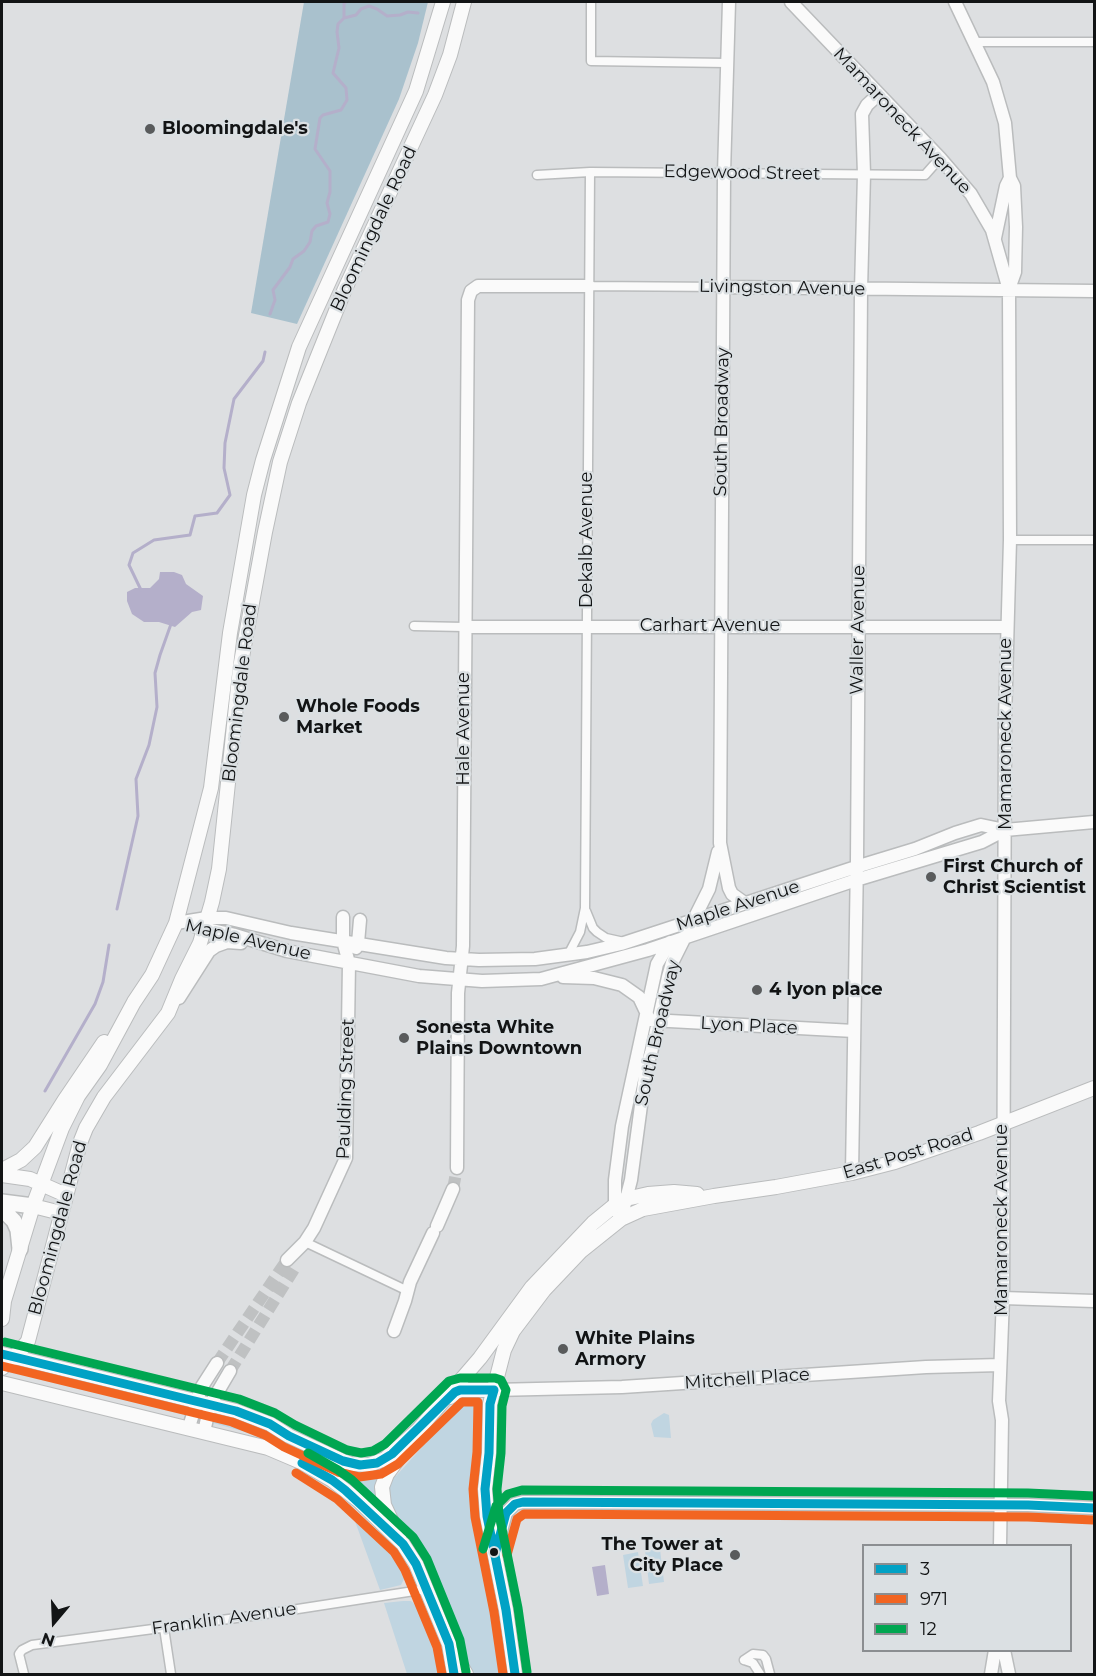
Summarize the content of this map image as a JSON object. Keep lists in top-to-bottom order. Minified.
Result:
{"streets":{"main road":["Mamaroneck Avenue","Bloomingdale Road","Livingston Avenue","South Broadway","Carhart Avenue","Waller Avenue","Hale Avenue","Maple Avenue","Lyon Place","Paulding Street","East Post Road","Mitchell Place"],"street":["Edgewood Street","Dekalb Avenue","Franklin Avenue"]},"crossings":[["Mamaroneck Avenue","Edgewood Street"],["Mamaroneck Avenue","Livingston Avenue"],["Mamaroneck Avenue","Carhart Avenue"],["Mamaroneck Avenue","Waller Avenue"],["Mamaroneck Avenue","Maple Avenue"],["Mamaroneck Avenue","East Post Road"],["Mamaroneck Avenue","Mitchell Place"],["Edgewood Street","South Broadway"],["Edgewood Street","Dekalb Avenue"],["Edgewood Street","Waller Avenue"],["Bloomingdale Road","Maple Avenue"],["Livingston Avenue","South Broadway"],["Livingston Avenue","Dekalb Avenue"],["Livingston Avenue","Waller Avenue"],["Livingston Avenue","Hale Avenue"],["South Broadway","Carhart Avenue"],["South Broadway","Maple Avenue"],["South Broadway","Lyon Place"],["South Broadway","East Post Road"],["Dekalb Avenue","Carhart Avenue"],["Dekalb Avenue","Maple Avenue"],["Carhart Avenue","Waller Avenue"],["Carhart Avenue","Hale Avenue"],["Waller Avenue","Maple Avenue"],["Waller Avenue","Lyon Place"],["Waller Avenue","East Post Road"],["Hale Avenue","Maple Avenue"],["Maple Avenue","Paulding Street"]],"places":["Bloomingdale's","Whole Foods Market","First Church of Christ Scientist","4 lyon place","Sonesta White Plains Downtown","White Plains Armory","The Tower at City Place"],"lines":["transit line 12","transit line 3","transit line 971"],"legend":["3","971","12"],"north":"bottom"}
